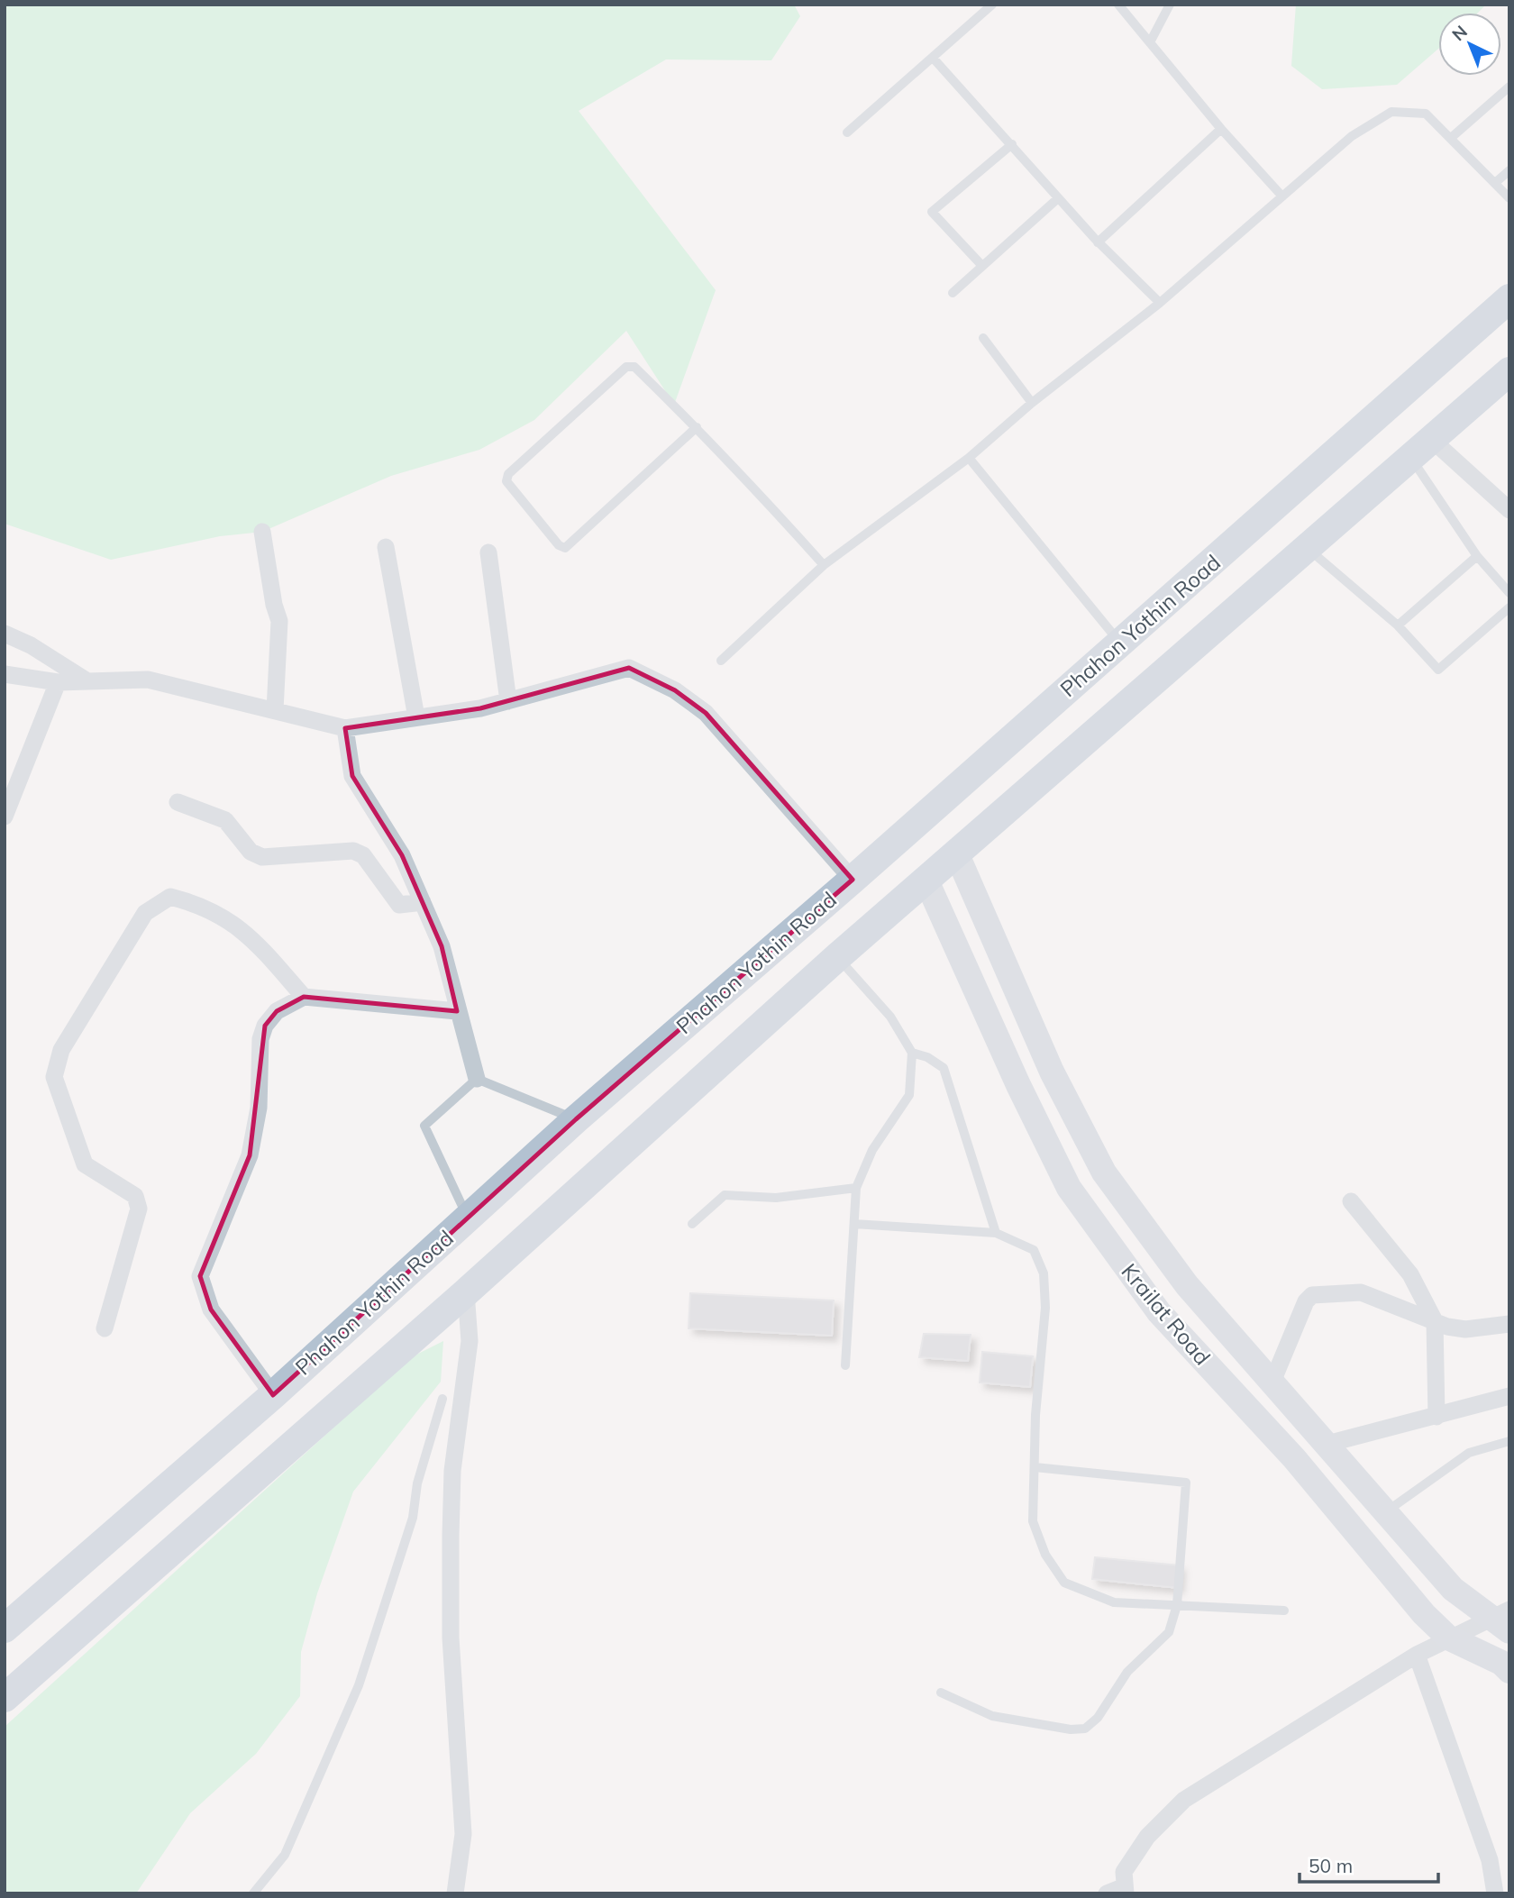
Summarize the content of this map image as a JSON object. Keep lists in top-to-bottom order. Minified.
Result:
{"streets":{"main road":["Phahon Yothin Road","Krailat Road"]},"scale_bar":"50 m","north":"top left"}
